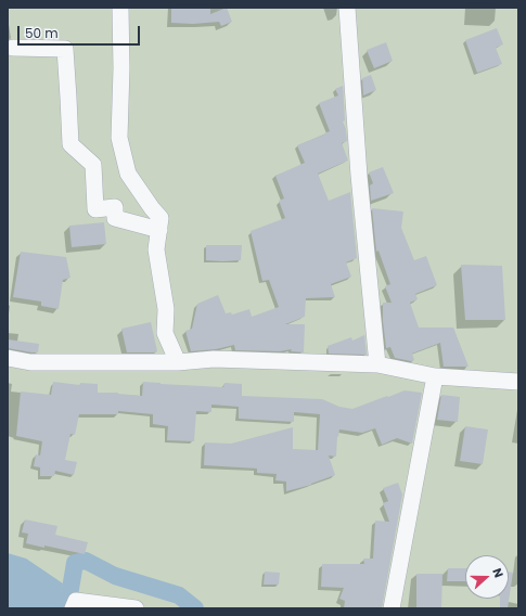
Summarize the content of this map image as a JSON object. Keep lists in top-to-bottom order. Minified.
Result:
{"scale_bar":"50 m","north":"right"}
